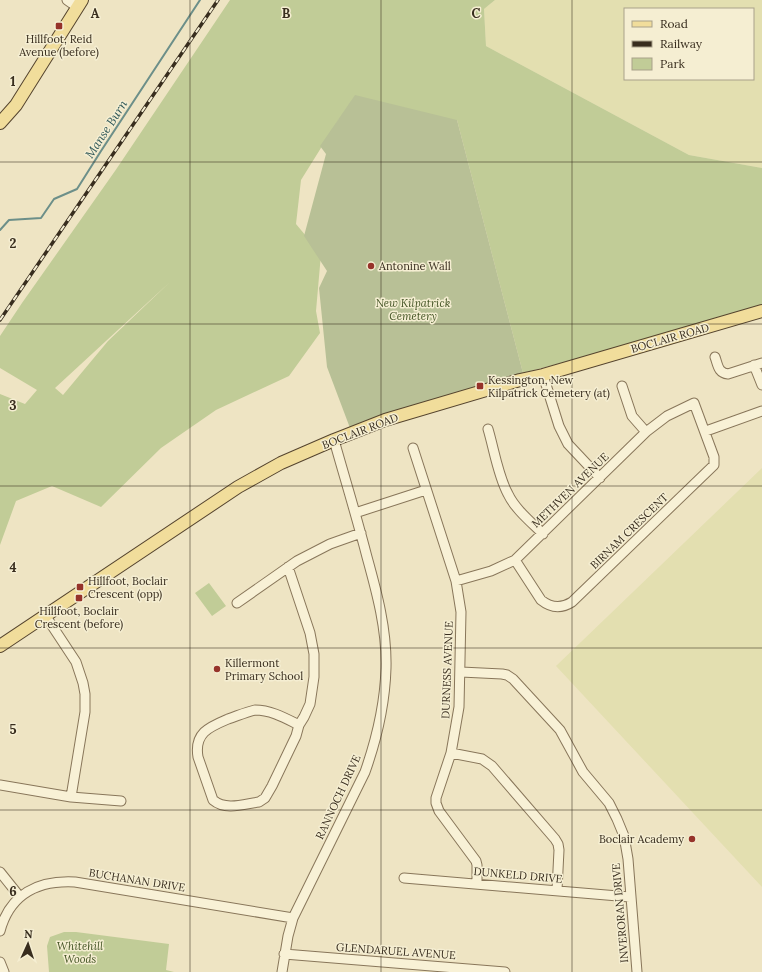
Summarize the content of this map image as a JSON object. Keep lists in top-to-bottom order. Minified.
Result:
{"streets":{"main road":["BOCLAIR ROAD"],"street":["METHVEN AVENUE","BIRNAM CRESCENT","DURNESS AVENUE","RANNOCH DRIVE","DUNKELD DRIVE","BUCHANAN DRIVE","INVERORAN DRIVE","GLENDARUEL AVENUE"]},"crossings":[["BOCLAIR ROAD","RANNOCH DRIVE"],["METHVEN AVENUE","BIRNAM CRESCENT"],["METHVEN AVENUE","DURNESS AVENUE"],["DURNESS AVENUE","DUNKELD DRIVE"],["DURNESS AVENUE","INVERORAN DRIVE"],["RANNOCH DRIVE","BUCHANAN DRIVE"],["RANNOCH DRIVE","GLENDARUEL AVENUE"],["DUNKELD DRIVE","INVERORAN DRIVE"]],"water":["Manse Burn"],"parks":["New Kilpatrick Cemetery","Whitehill Woods"],"places":{"transit":["Hillfoot, Reid Avenue (before)","Kessington, New Kilpatrick Cemetery (at)","Hillfoot, Boclair Crescent (opp)","Hillfoot, Boclair Crescent (before)"],"other":["Antonine Wall","Killermont Primary School","Boclair Academy"]},"legend":["Road","Railway","Park"],"north":"top","grid":{"columns":["A","B","C"],"rows":["1","2","3","4","5","6"]}}
